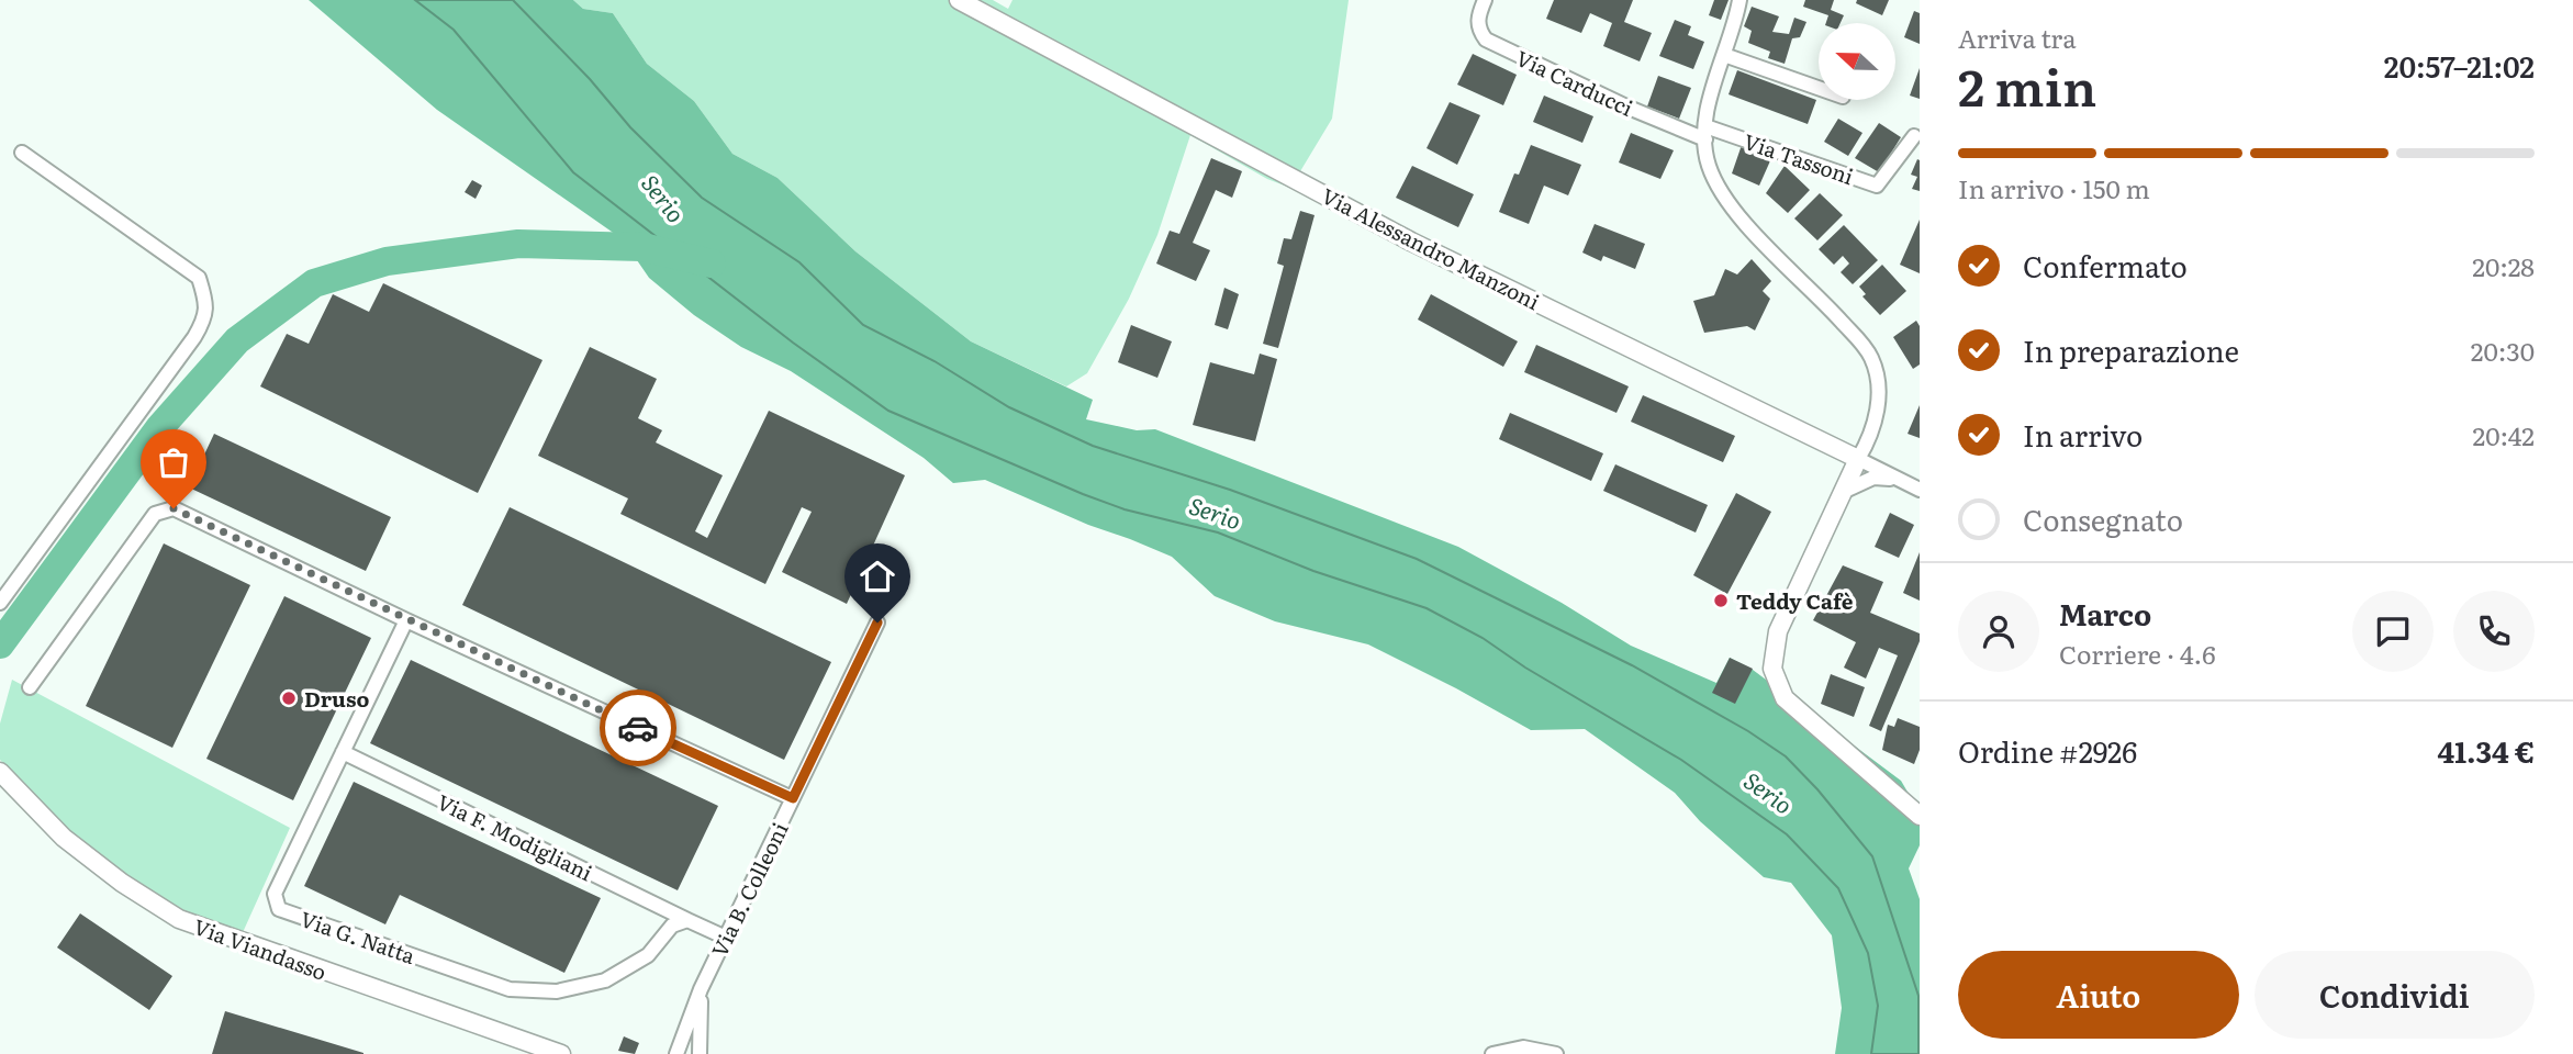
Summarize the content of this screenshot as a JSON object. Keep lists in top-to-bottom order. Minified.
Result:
{"streets":{"street":["Via Carducci","Via Tassoni","Via Alessandro Manzoni","Via F. Modigliani","Via B. Colleoni","Via G. Natta","Via Viandasso"]},"crossings":[["Via Carducci","Via Tassoni"],["Via F. Modigliani","Via G. Natta"]],"water":["Serio"],"places":["Teddy Cafè","Druso"],"north":"left","page":{"heading":["2 min","Arriva tra","20:57–21:02"],"panel":["Marco","Corriere · 4.6","Ordine #2926","41.34 €"],"bar":"In arrivo · 150 m","list":[["Confermato","20:28"],["In preparazione","20:30"],["In arrivo","20:42"],"Consegnato"],"buttons":["Aiuto","Condividi"]}}
